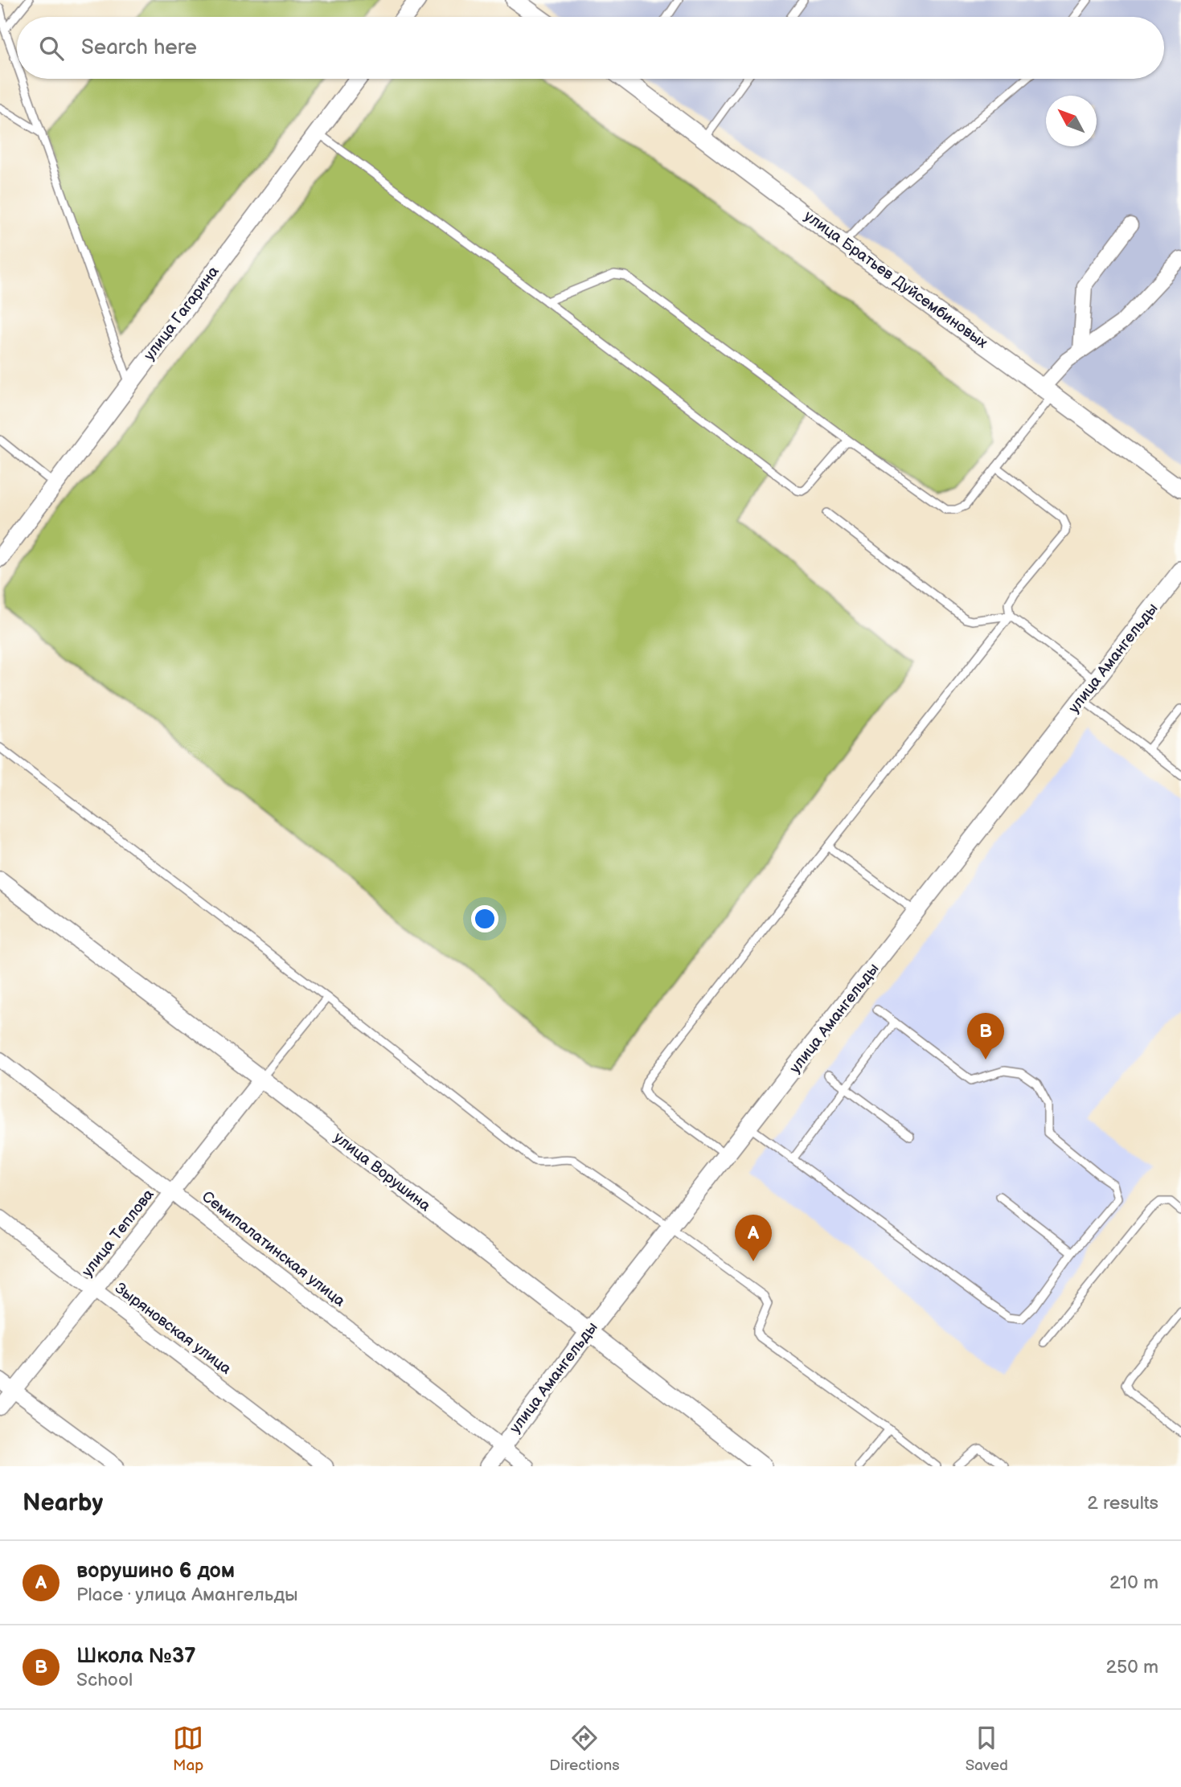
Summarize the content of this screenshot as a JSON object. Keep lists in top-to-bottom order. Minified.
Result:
{"streets":{"street":["улица Братьев Дуйсембиновых","улица Гагарина","улица Амангельды","улица Ворушина","улица Теплова","Семипалатинская улица","Зыряновская улица"]},"crossings":[["улица Амангельды","улица Ворушина"],["улица Амангельды","Семипалатинская улица"],["улица Ворушина","улица Теплова"],["улица Теплова","Семипалатинская улица"],["улица Теплова","Зыряновская улица"]],"north":"top left","page":{"search":"Search here","pins":["B","A"],"heading":["Nearby","2 results"],"list":[{"mark":"A","name":"ворушино 6 дом","note":"Place · улица Амангельды","value":"210 m"},{"mark":"B","name":"Школа №37","note":"School","value":"250 m"}],"nav":["Map","Directions","Saved"]}}
